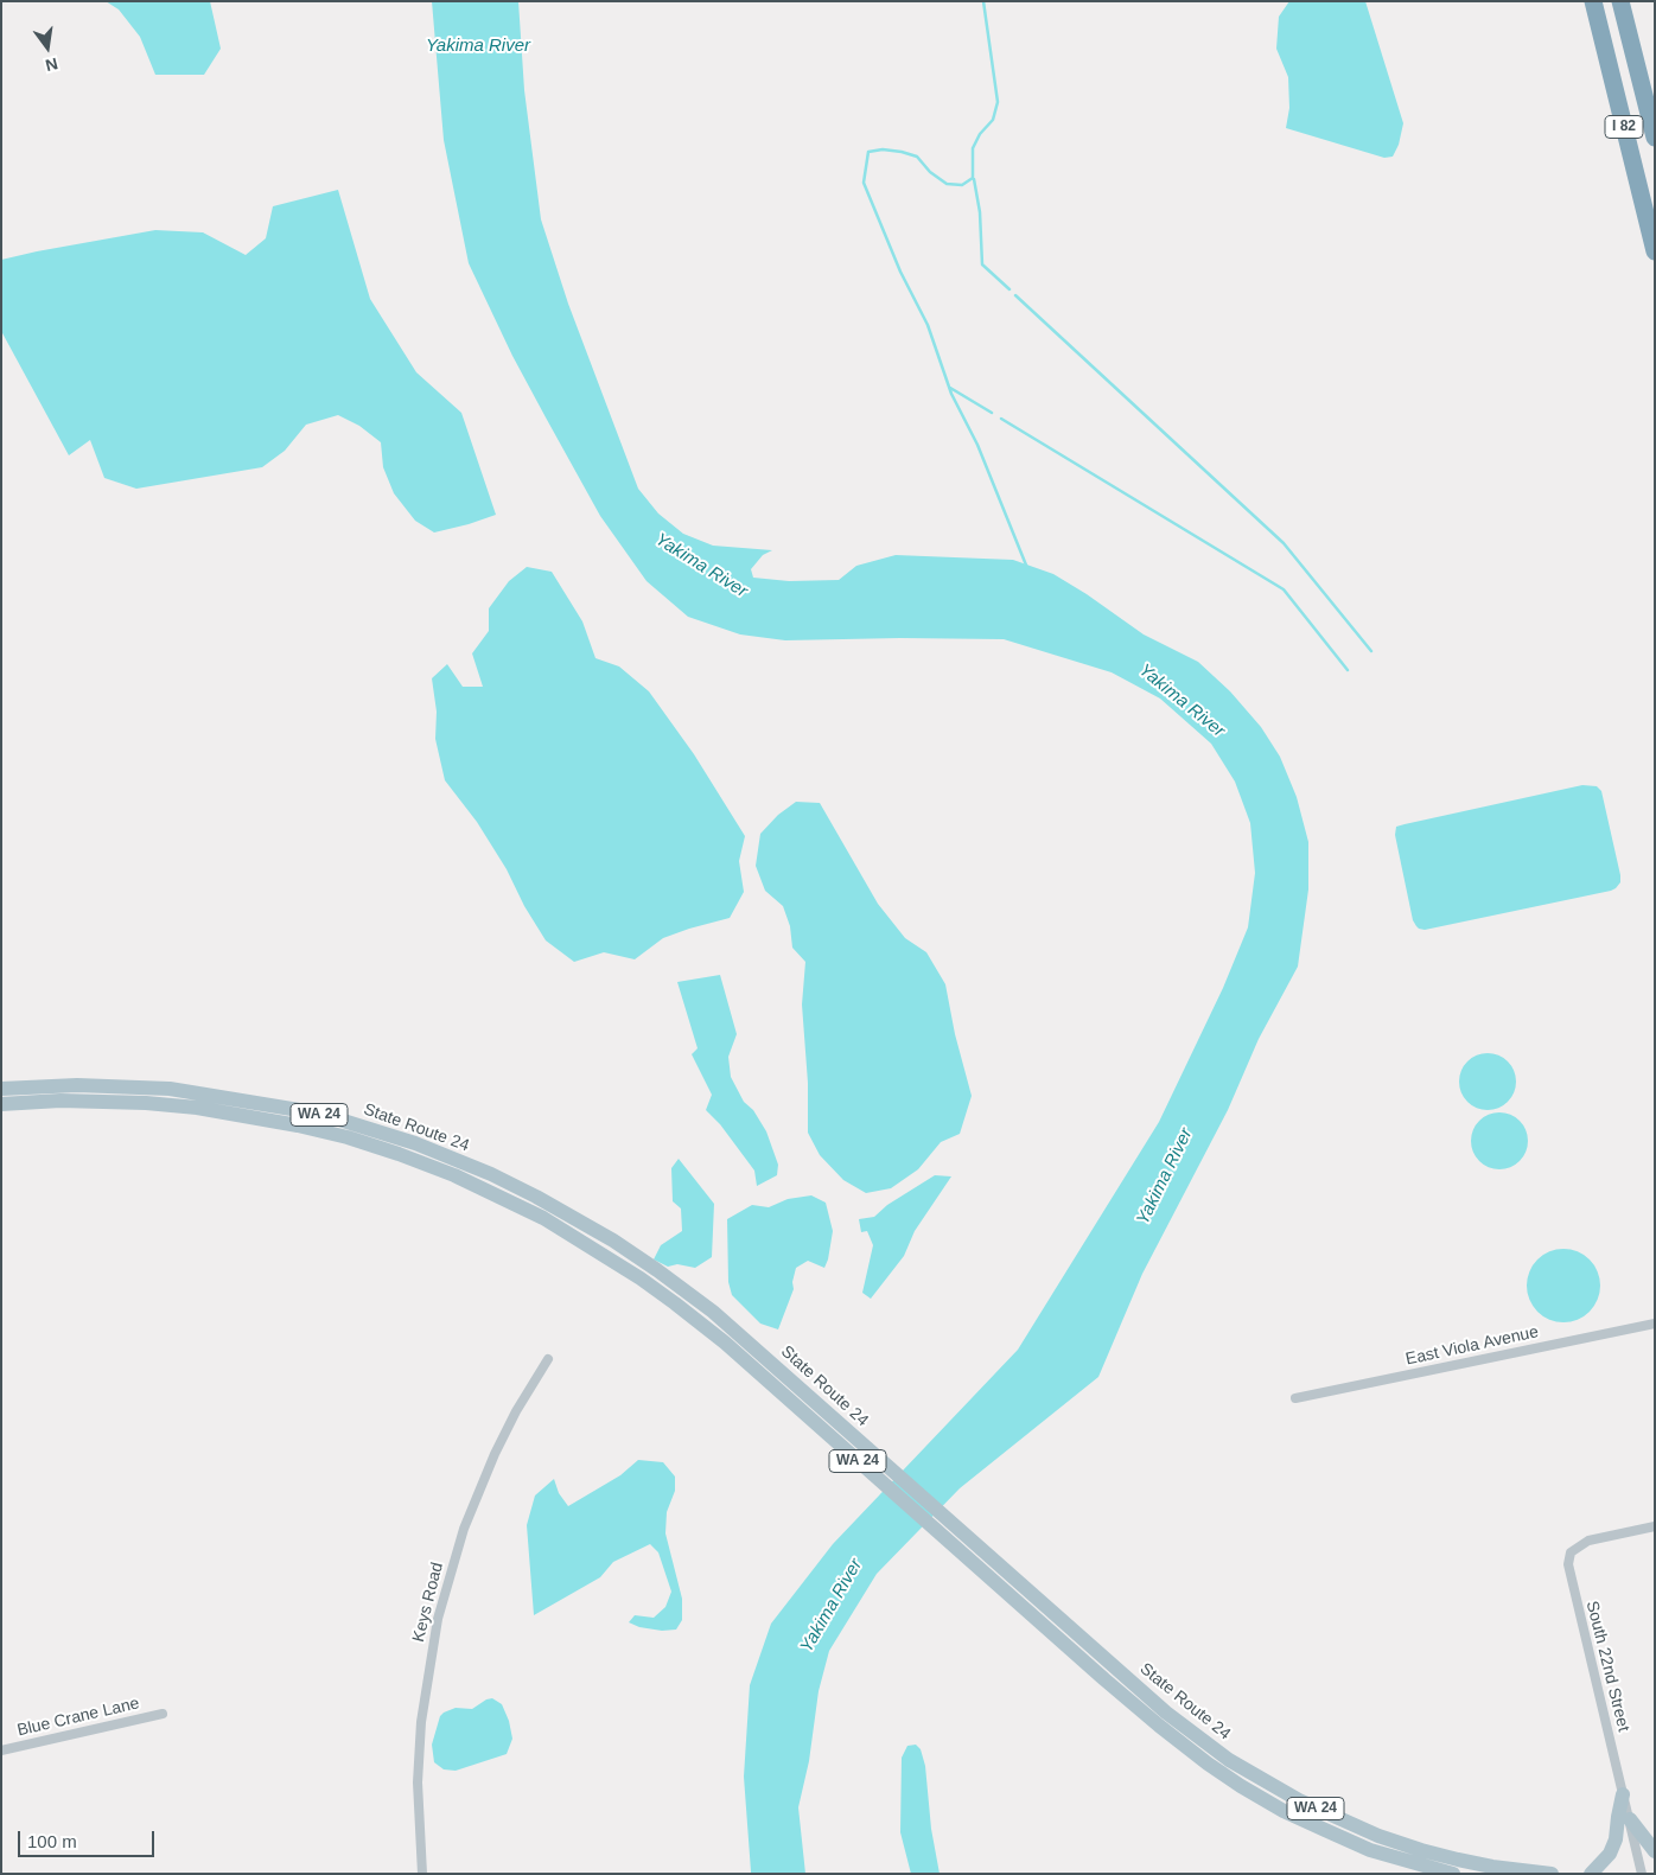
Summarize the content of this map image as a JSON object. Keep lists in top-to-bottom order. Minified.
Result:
{"streets":{"highway":["I 82"],"main road":["WA 24","State Route 24"],"street":["East Viola Avenue","Keys Road","South 22nd Street","Blue Crane Lane"]},"water":["Yakima River"],"scale_bar":"100 m","north":"bottom"}
